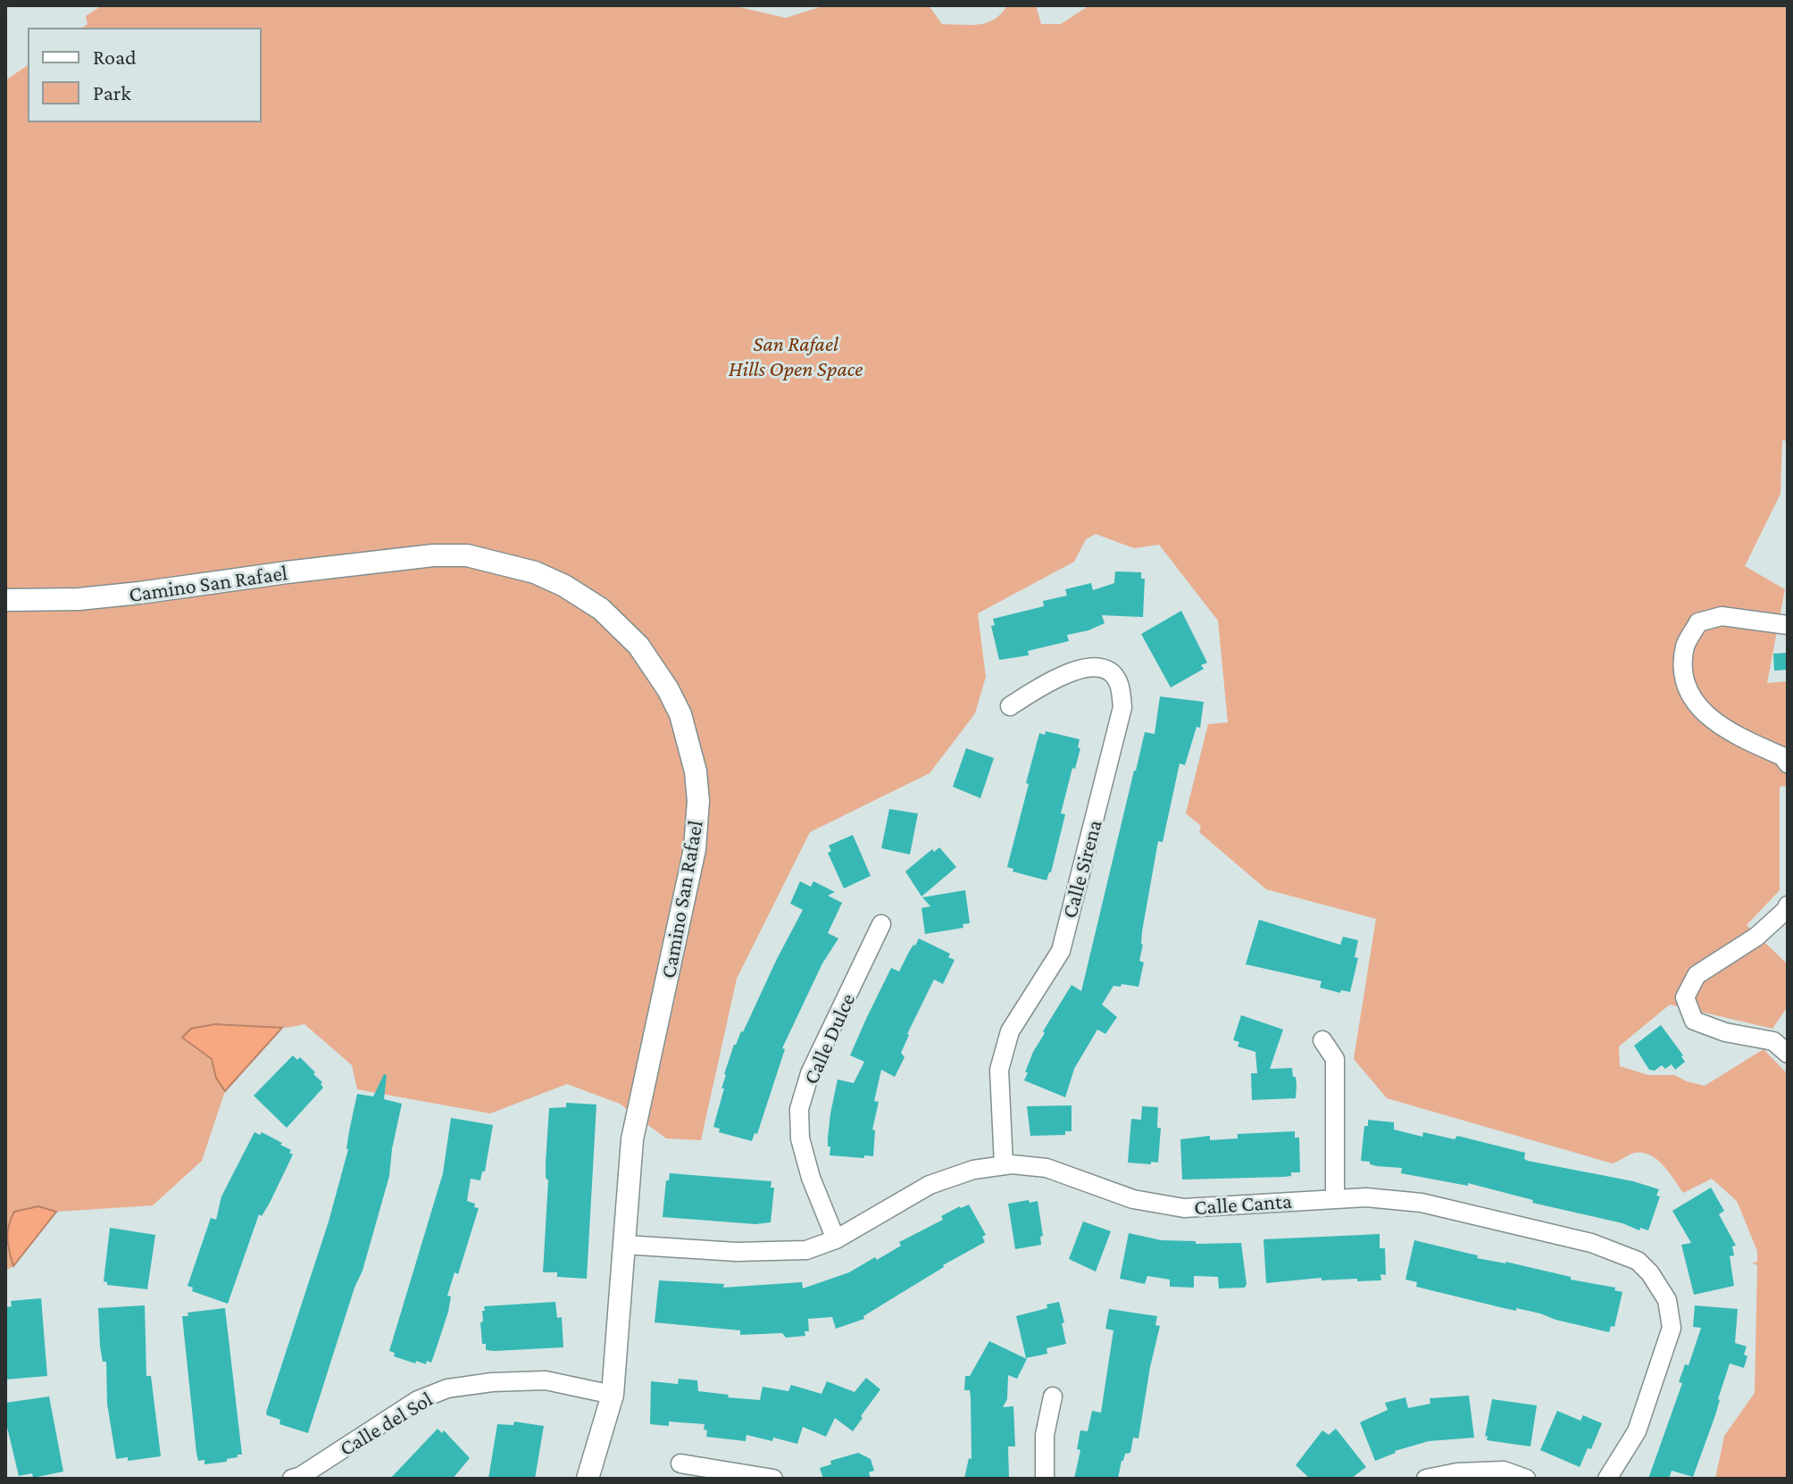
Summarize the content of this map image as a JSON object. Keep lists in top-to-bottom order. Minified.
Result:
{"streets":{"street":["Camino San Rafael","Calle Sirena","Calle Dulce","Calle Canta","Calle del Sol"]},"crossings":[["Camino San Rafael","Calle Canta"],["Camino San Rafael","Calle del Sol"],["Calle Sirena","Calle Canta"],["Calle Dulce","Calle Canta"]],"parks":["San Rafael Hills Open Space"],"legend":["Road","Park"]}
